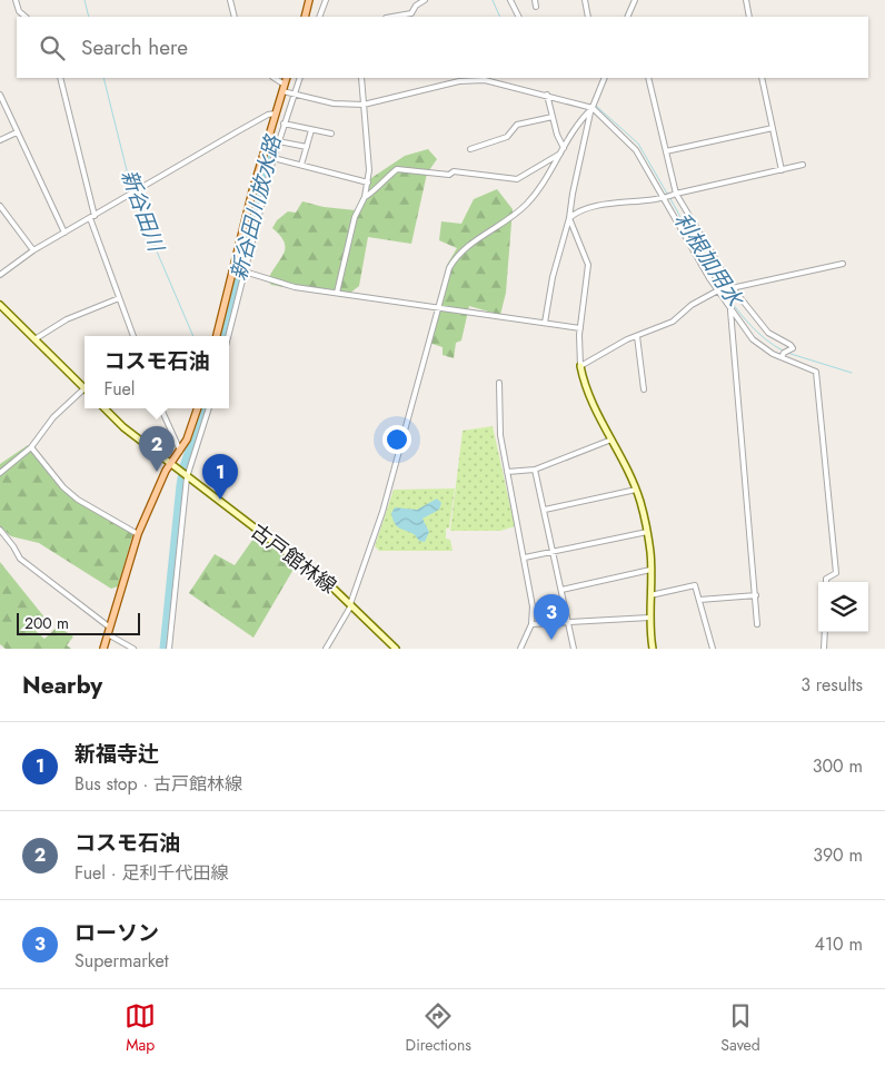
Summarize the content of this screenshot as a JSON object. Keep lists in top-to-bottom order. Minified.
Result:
{"streets":{"main road":["古戸館林線"]},"water":["新谷田川放水路","新谷田川","利根加用水"],"scale_bar":"200 m","page":{"search":"Search here","popup":["コスモ石油","Fuel"],"pins":["2","1","3"],"scale":"200 m","heading":["Nearby","3 results"],"list":[{"mark":"1","name":"新福寺辻","note":"Bus stop · 古戸館林線","value":"300 m"},{"mark":"2","name":"コスモ石油","note":"Fuel · 足利千代田線","value":"390 m"},{"mark":"3","name":"ローソン","note":"Supermarket","value":"410 m"}],"nav":["Map","Directions","Saved"]}}
